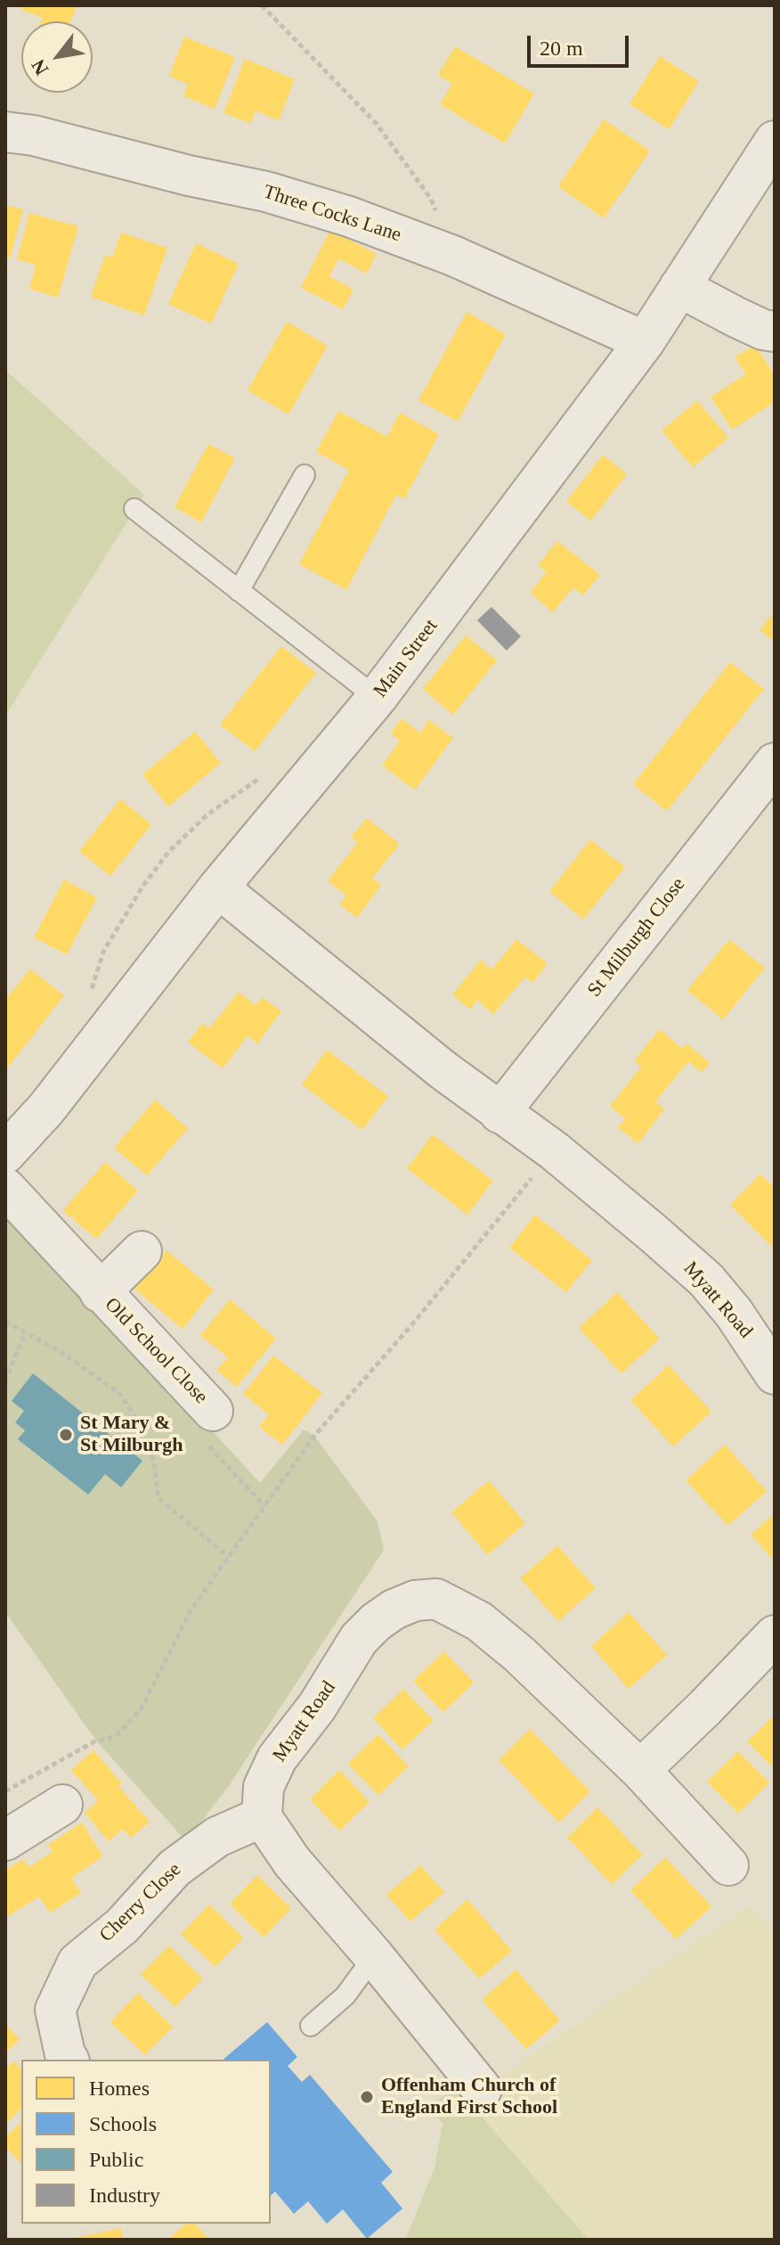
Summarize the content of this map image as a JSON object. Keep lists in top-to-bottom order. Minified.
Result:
{"streets":{"street":["Three Cocks Lane","Main Street","St Milburgh Close","Myatt Road","Old School Close","Cherry Close"]},"crossings":[["Three Cocks Lane","Main Street"],["Myatt Road","Cherry Close"]],"places":["St Mary & St Milburgh","Offenham Church of England First School"],"legend":["Homes","Schools","Public","Industry"],"scale_bar":"20 m","north":"bottom left"}
